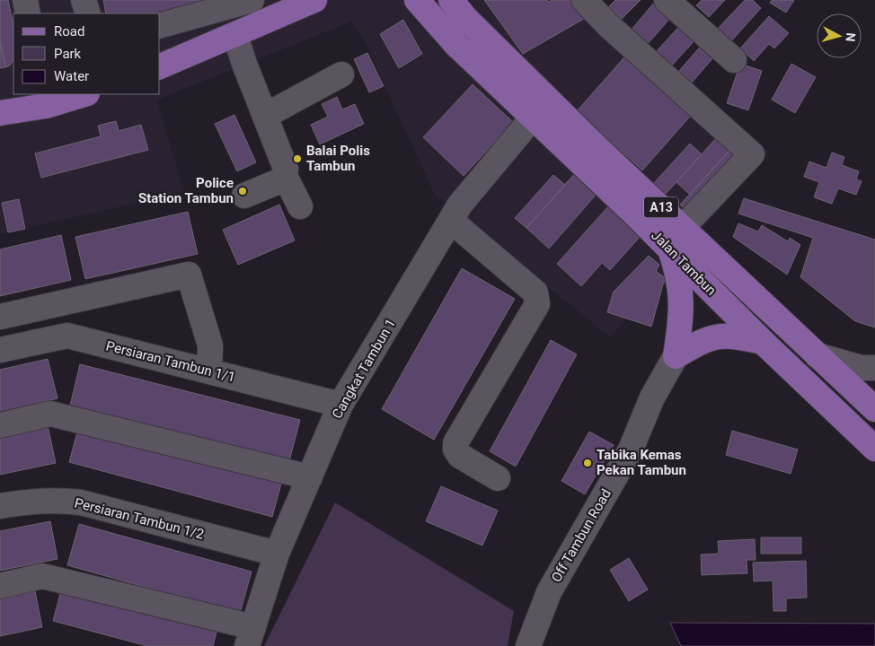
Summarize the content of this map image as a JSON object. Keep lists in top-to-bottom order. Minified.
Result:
{"streets":{"main road":["A13","Jalan Tambun"],"street":["Persiaran Tambun 1/1","Cangkat Tambun 1","Persiaran Tambun 1/2","Off Tambun Road"]},"crossings":[["Jalan Tambun","Cangkat Tambun 1"],["Persiaran Tambun 1/1","Cangkat Tambun 1"],["Cangkat Tambun 1","Persiaran Tambun 1/2"]],"places":["Balai Polis Tambun","Police Station Tambun","Tabika Kemas Pekan Tambun"],"legend":["Road","Park","Water"],"north":"right"}
